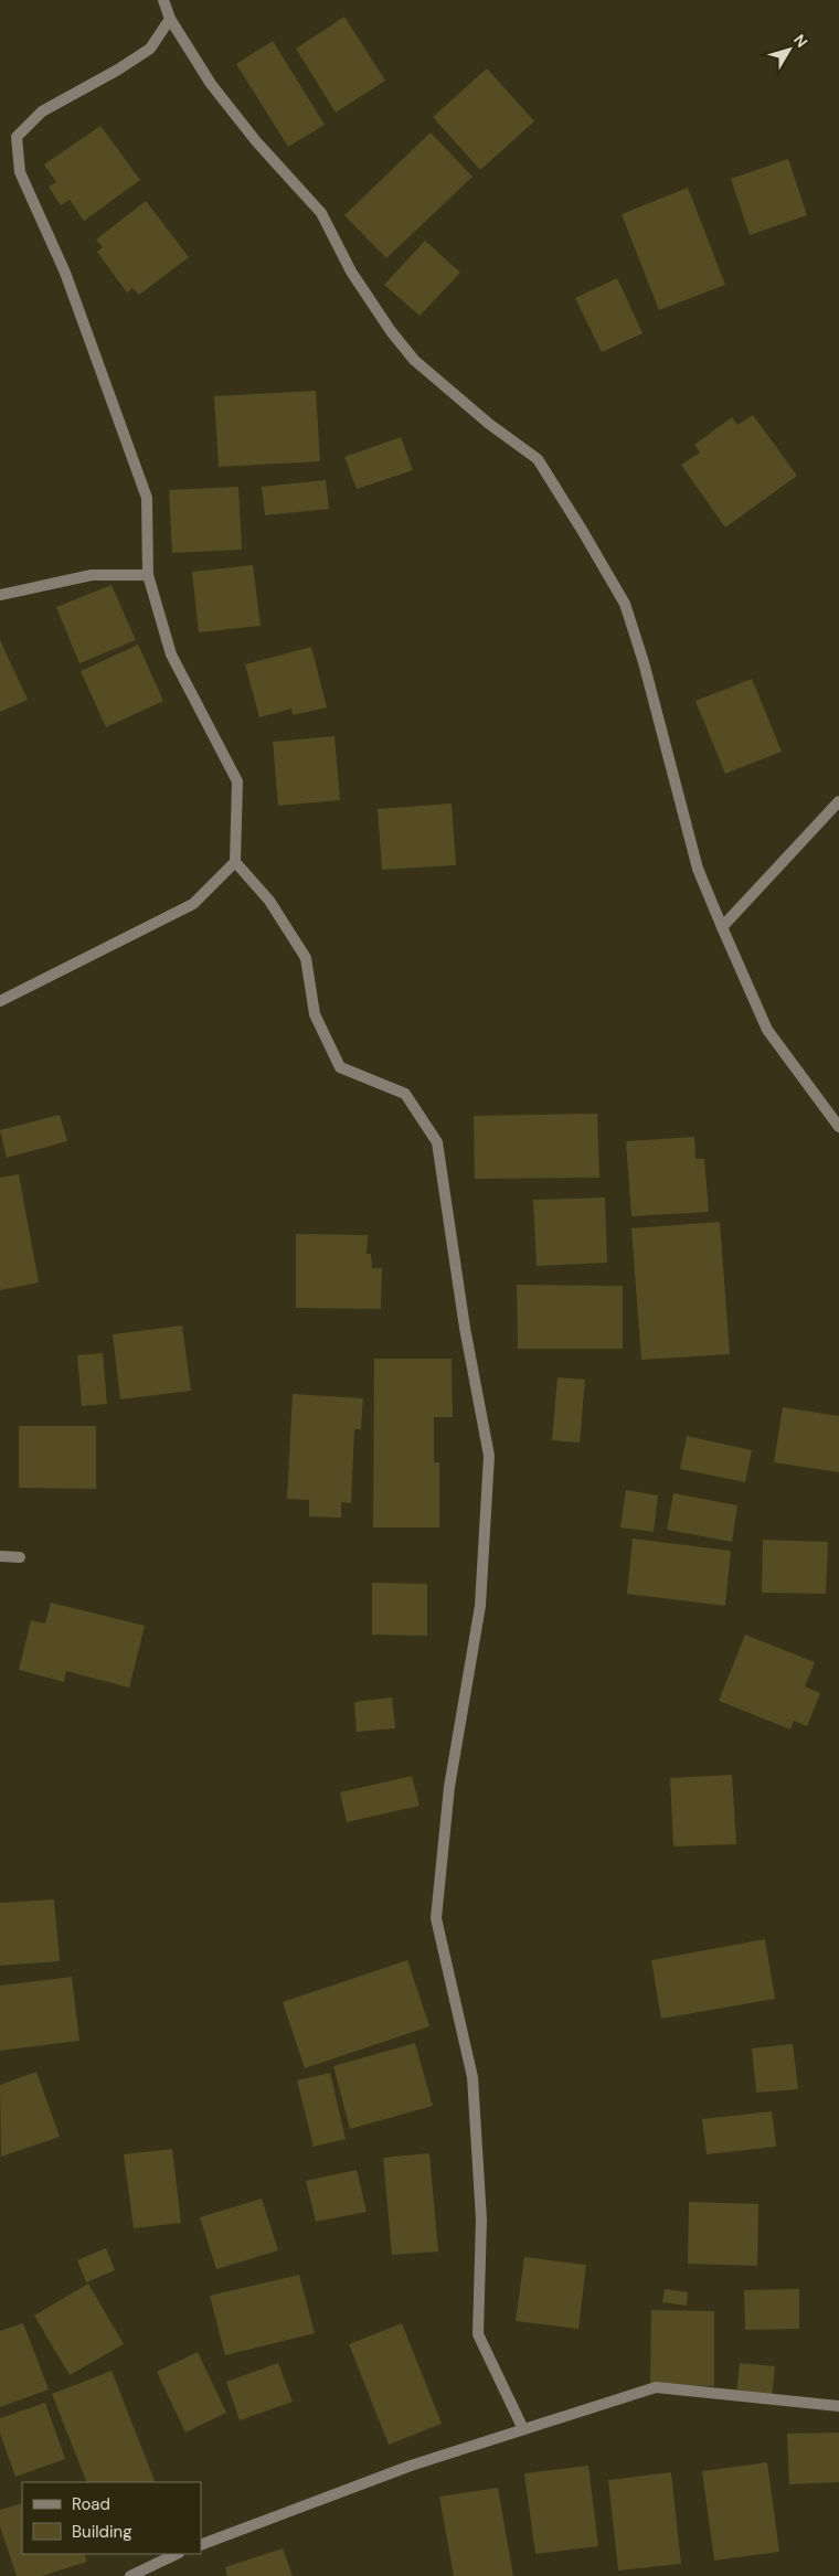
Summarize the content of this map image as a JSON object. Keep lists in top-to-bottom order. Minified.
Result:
{"legend":["Road","Building"],"north":"top right"}
